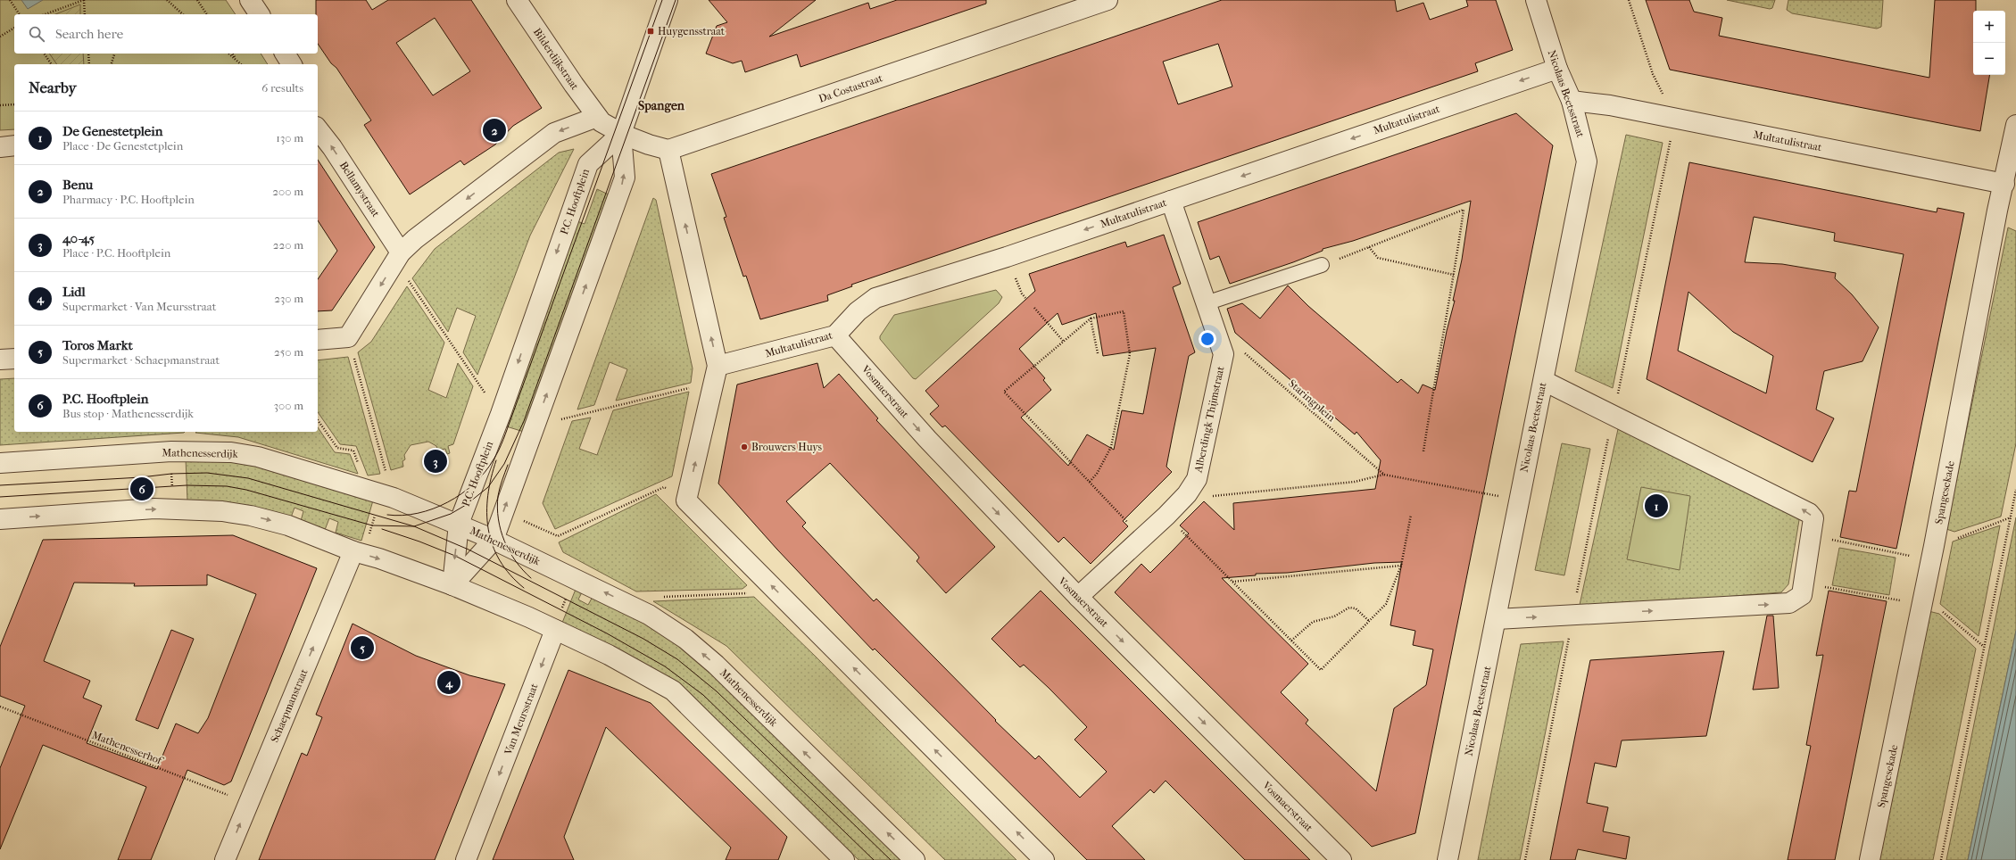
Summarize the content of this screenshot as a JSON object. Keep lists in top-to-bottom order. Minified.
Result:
{"streets":{"street":["Bilderdijkstraat","Da Costastraat","Nicolaas Beetsstraat","Multatulistraat","Bellamystraat","P.C. Hooftplein","Vosmaerstraat","Alberdingk Thijmstraat","Mathenesserdijk","Spangesekade","Schaepmanstraat","Van Meursstraat"],"path":["Staringplein","Mathenesserhof"]},"crossings":[["Nicolaas Beetsstraat","Multatulistraat"],["Multatulistraat","Vosmaerstraat"],["Multatulistraat","Alberdingk Thijmstraat"],["Multatulistraat","Spangesekade"],["P.C. Hooftplein","Mathenesserdijk"],["Vosmaerstraat","Alberdingk Thijmstraat"],["Staringplein","Alberdingk Thijmstraat"],["Schaepmanstraat","Mathenesserhof"]],"one_way":["Multatulistraat","Bellamystraat","Vosmaerstraat","Schaepmanstraat","Van Meursstraat"],"districts":["Spangen"],"places":{"transit":["Huygensstraat"],"other":["Brouwers Huys"]},"page":{"map_buttons":["+","−"],"search":"Search here","heading":["Nearby","6 results"],"list":[{"mark":"1","name":"De Genestetplein","note":"Place · De Genestetplein","value":"130 m"},{"mark":"2","name":"Benu","note":"Pharmacy · P.C. Hooftplein","value":"200 m"},{"mark":"3","name":"40-45","note":"Place · P.C. Hooftplein","value":"220 m"},{"mark":"4","name":"Lidl","note":"Supermarket · Van Meursstraat","value":"230 m"},{"mark":"5","name":"Toros Markt","note":"Supermarket · Schaepmanstraat","value":"250 m"},{"mark":"6","name":"P.C. Hooftplein","note":"Bus stop · Mathenesserdijk","value":"300 m"}],"pins":["2","3","6","1","5","4"]}}
